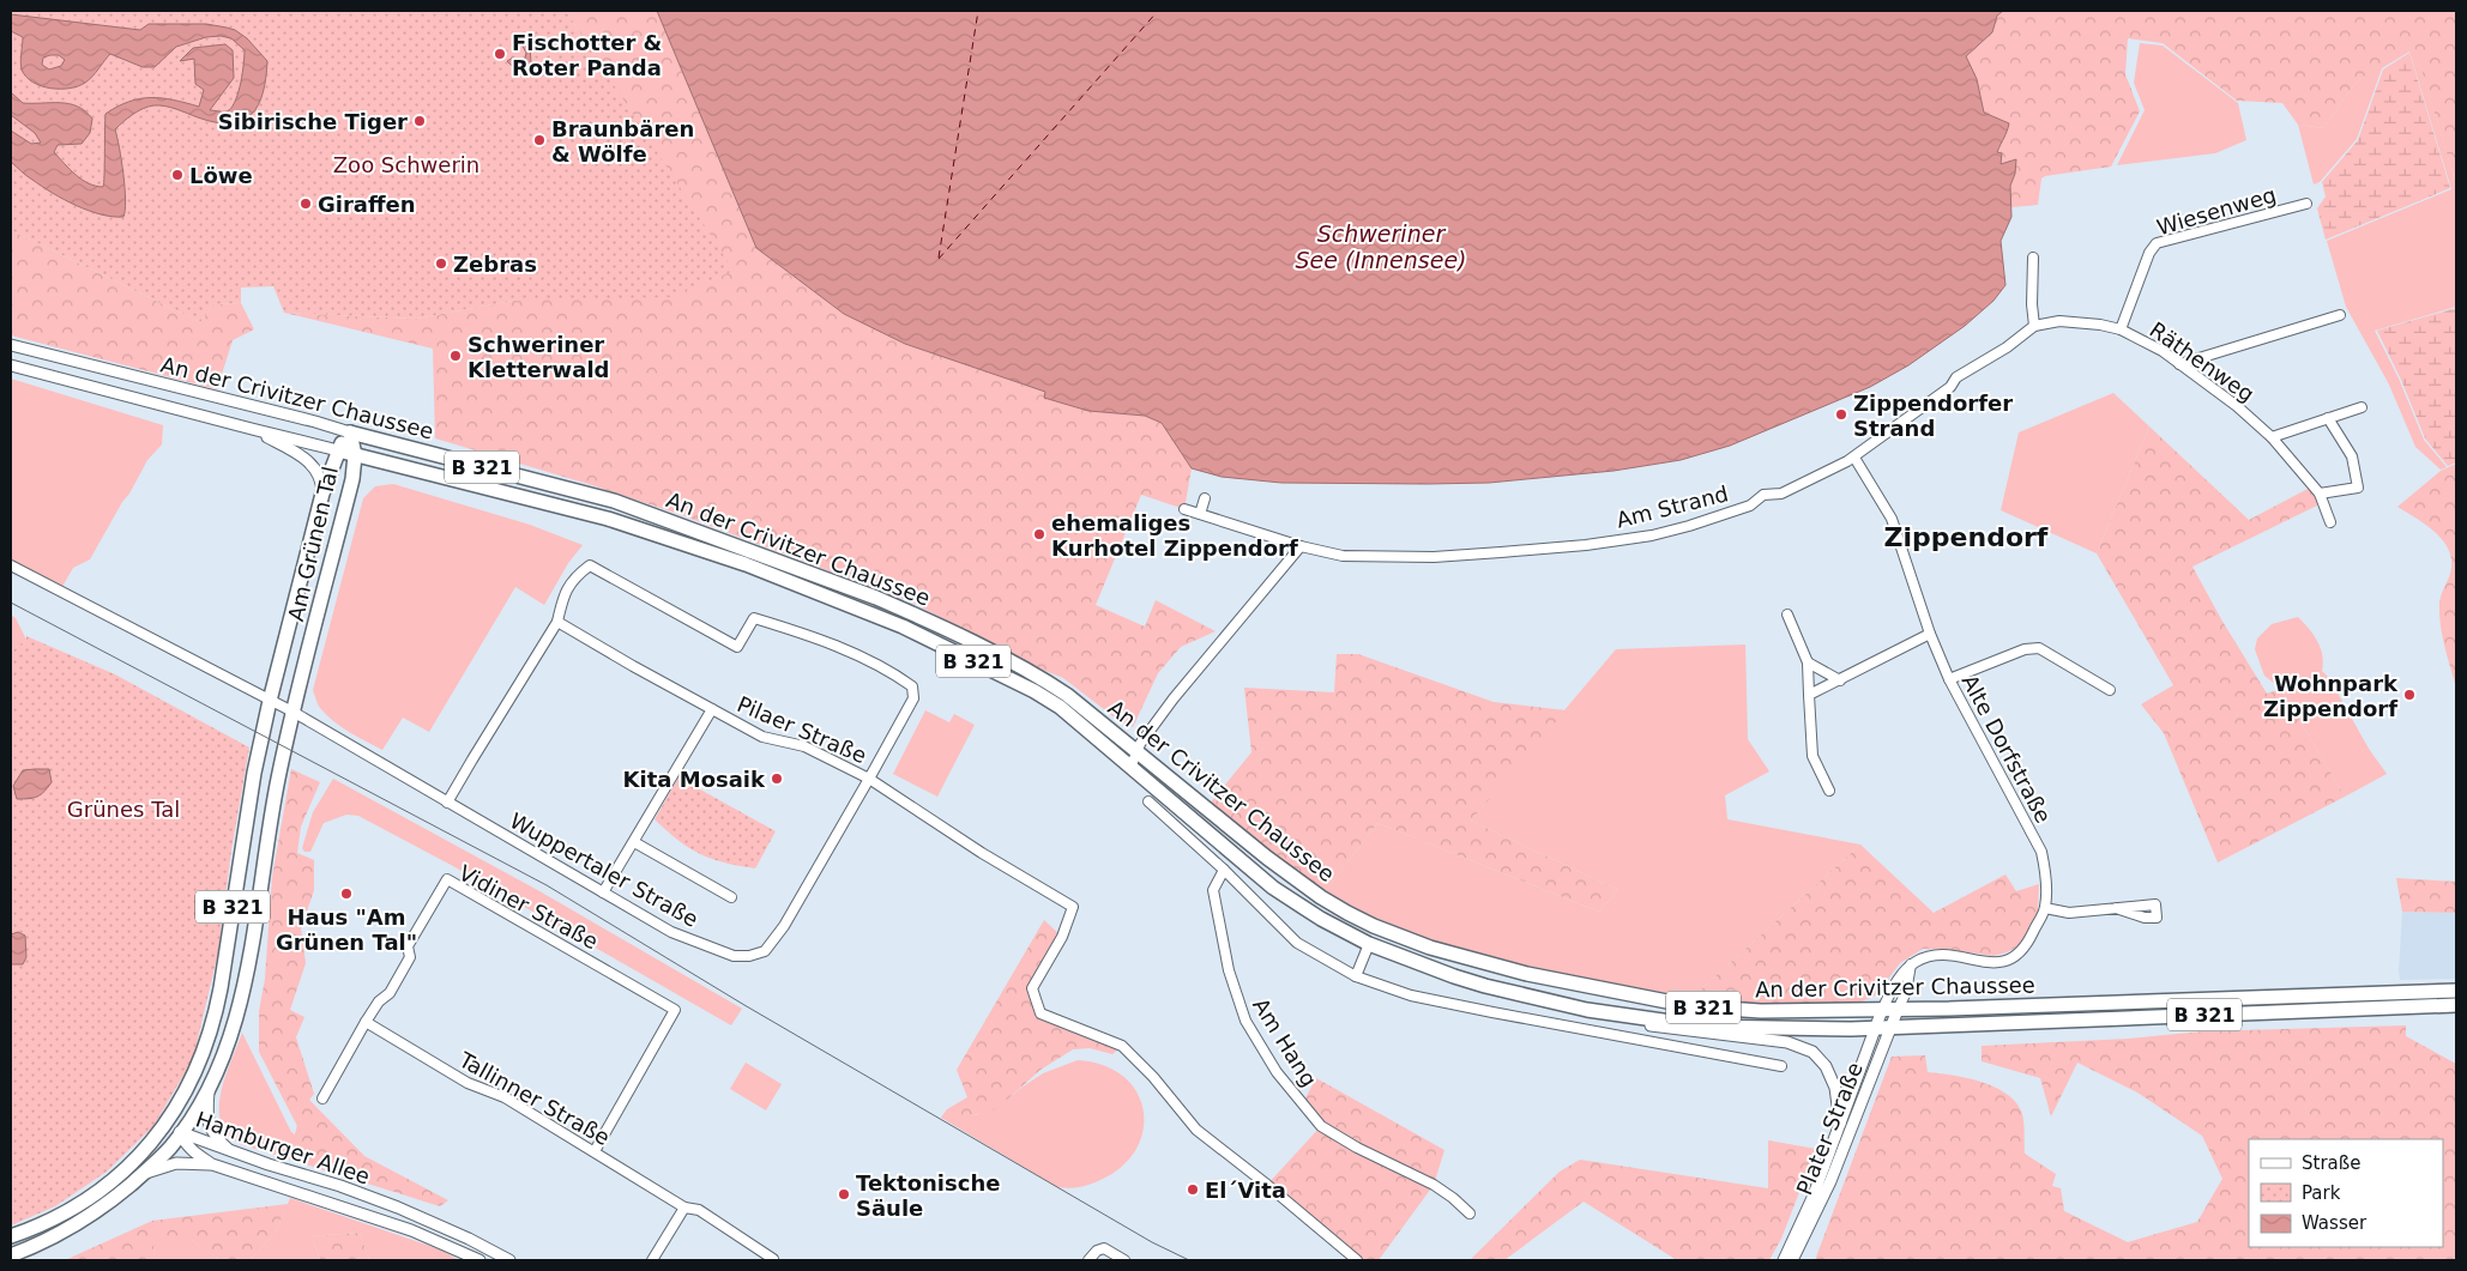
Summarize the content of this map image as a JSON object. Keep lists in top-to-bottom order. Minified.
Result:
{"streets":{"main road":["An der Crivitzer Chaussee","B 321","Am Grünen Tal"],"street":["Wiesenweg","Räthenweg","Am Strand","Pilaer Straße","Alte Dorfstraße","Wuppertaler Straße","Vidiner Straße","Am Hang","Tallinner Straße","Plater Straße","Hamburger Allee"]},"crossings":[["Wiesenweg","Räthenweg"],["Räthenweg","Am Strand"],["An der Crivitzer Chaussee","B 321"],["An der Crivitzer Chaussee","Am Grünen Tal"],["An der Crivitzer Chaussee","Alte Dorfstraße"],["An der Crivitzer Chaussee","Plater Straße"],["B 321","Plater Straße"],["Am Strand","Alte Dorfstraße"],["Am Grünen Tal","Wuppertaler Straße"],["Am Grünen Tal","Hamburger Allee"],["Pilaer Straße","Wuppertaler Straße"],["Alte Dorfstraße","Plater Straße"],["Vidiner Straße","Tallinner Straße"]],"districts":["Zippendorf"],"water":["Schweriner See (Innensee)"],"parks":["Zoo Schwerin","Grünes Tal"],"places":["Fischotter & Roter Panda","Sibirische Tiger","Braunbären & Wölfe","Löwe","Giraffen","Zebras","Schweriner Kletterwald","Zippendorfer Strand","ehemaliges Kurhotel Zippendorf","Wohnpark Zippendorf","Kita Mosaik","Haus \"Am Grünen Tal\"","El´Vita","Tektonische Säule"],"legend":["Straße","Park","Wasser"]}
